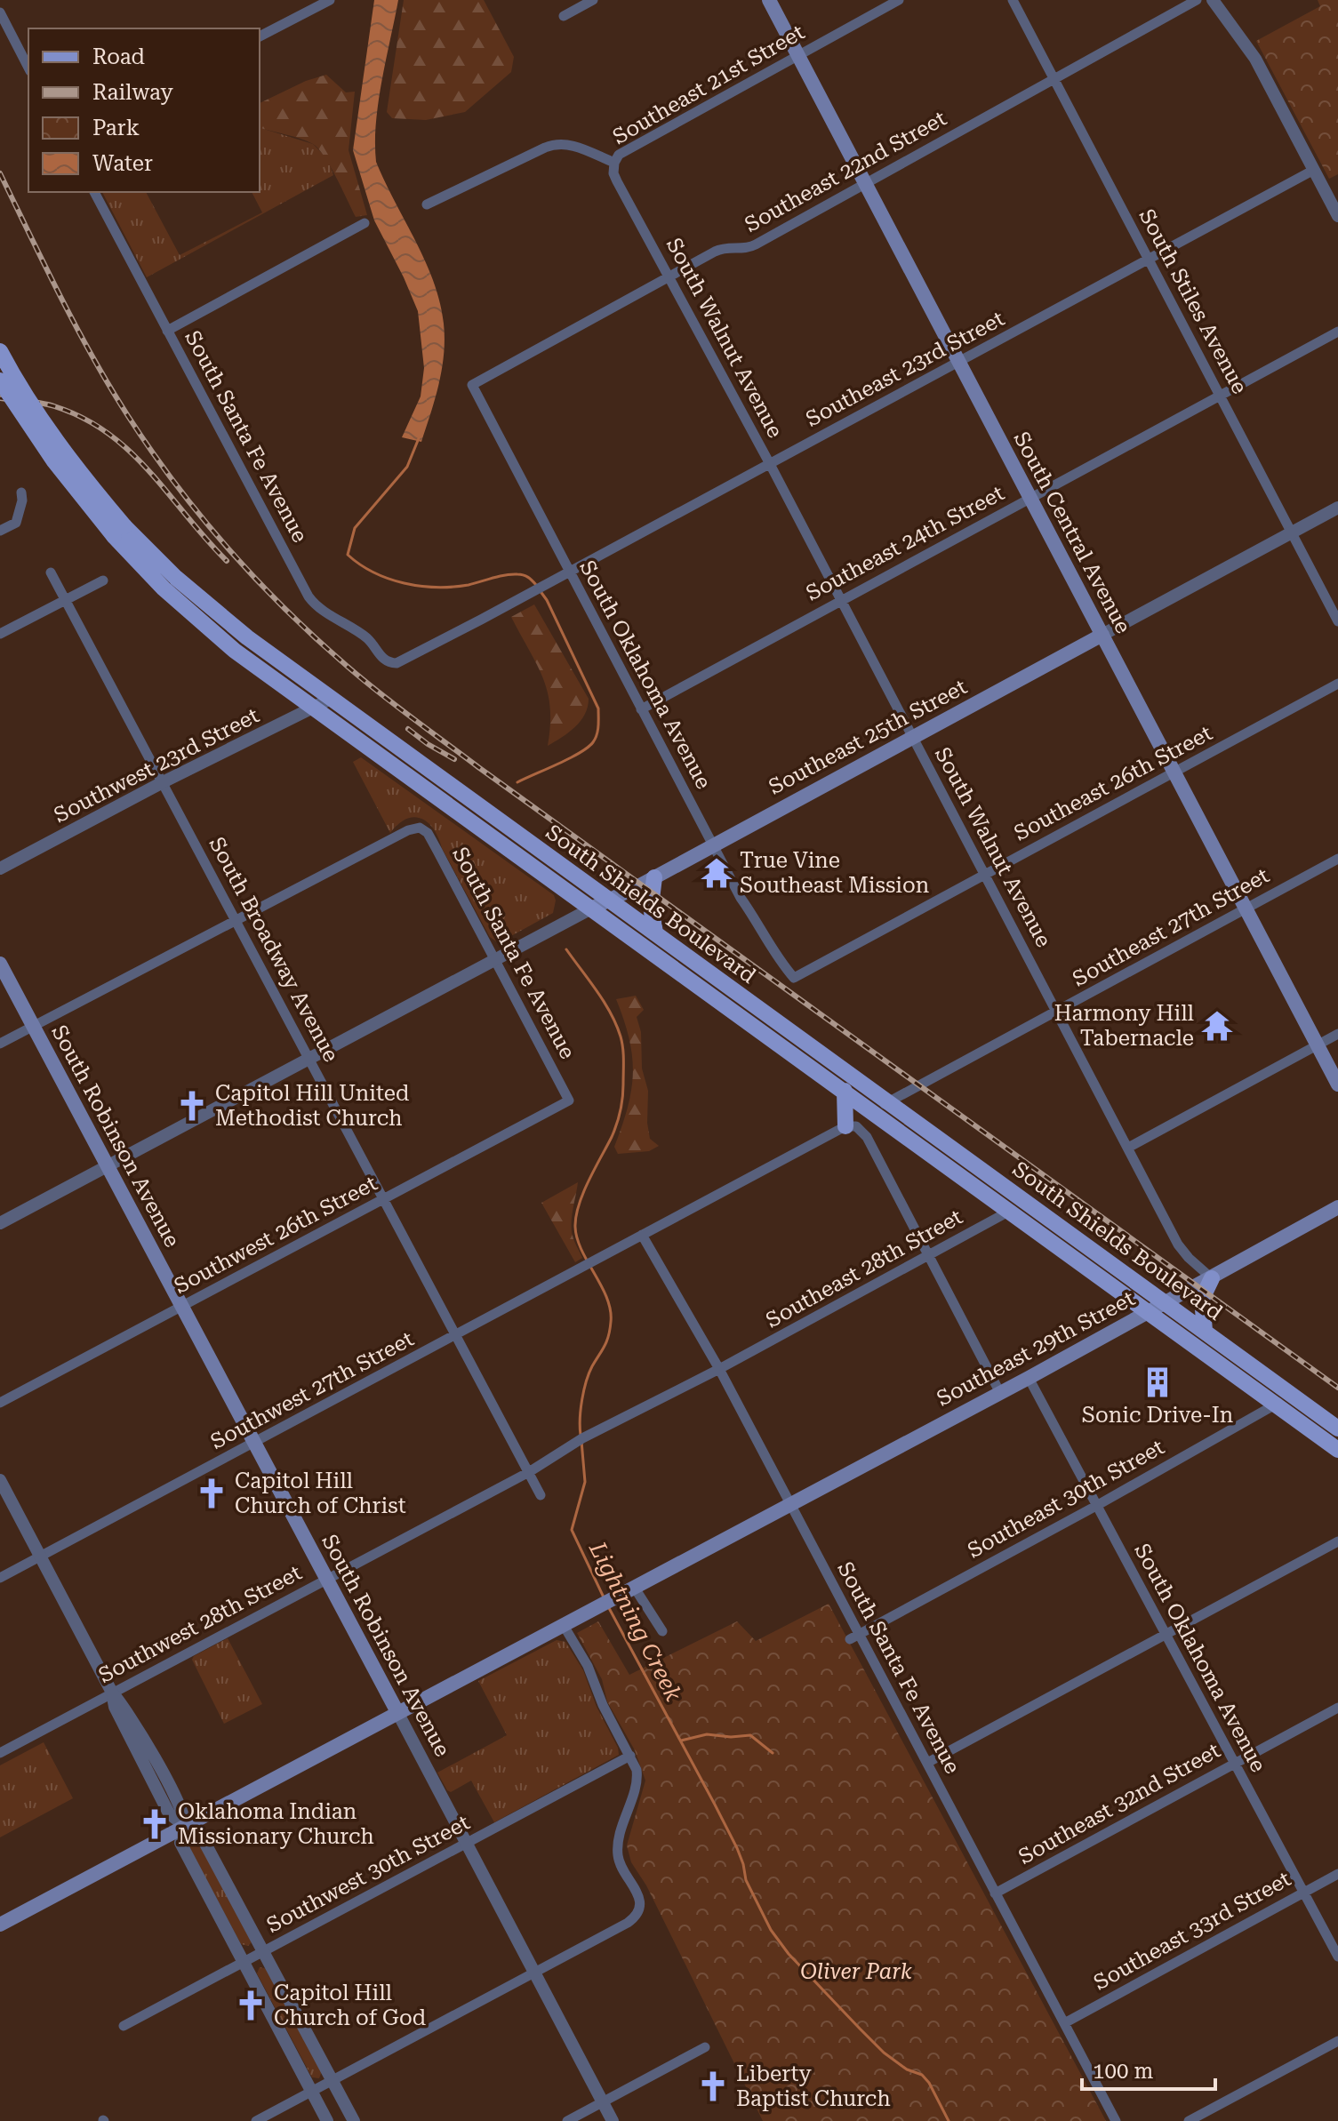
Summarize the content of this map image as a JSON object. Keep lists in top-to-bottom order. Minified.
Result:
{"streets":{"main road":["South Central Avenue","Southeast 25th Street","South Shields Boulevard","South Robinson Avenue","Southeast 29th Street"],"street":["Southeast 21st Street","Southeast 22nd Street","South Stiles Avenue","South Walnut Avenue","Southeast 23rd Street","South Santa Fe Avenue","Southeast 24th Street","South Oklahoma Avenue","Southwest 23rd Street","Southeast 26th Street","Southeast 27th Street","South Broadway Avenue","Southwest 26th Street","Southeast 28th Street","Southwest 27th Street","Southeast 30th Street","Southwest 28th Street","Southeast 32nd Street","Southwest 30th Street","Southeast 33rd Street"]},"crossings":[["Southeast 21st Street","South Walnut Avenue"],["Southeast 21st Street","South Central Avenue"],["Southeast 22nd Street","South Stiles Avenue"],["Southeast 22nd Street","South Walnut Avenue"],["Southeast 22nd Street","South Central Avenue"],["Southeast 22nd Street","South Oklahoma Avenue"],["South Stiles Avenue","Southeast 23rd Street"],["South Stiles Avenue","Southeast 24th Street"],["South Stiles Avenue","Southeast 25th Street"],["South Walnut Avenue","Southeast 23rd Street"],["South Walnut Avenue","Southeast 24th Street"],["South Walnut Avenue","Southeast 25th Street"],["South Walnut Avenue","Southeast 26th Street"],["South Walnut Avenue","Southeast 27th Street"],["South Walnut Avenue","Southeast 29th Street"],["Southeast 23rd Street","South Santa Fe Avenue"],["Southeast 23rd Street","South Central Avenue"],["Southeast 23rd Street","South Oklahoma Avenue"],["South Santa Fe Avenue","Southeast 25th Street"],["South Santa Fe Avenue","South Broadway Avenue"],["South Santa Fe Avenue","Southwest 26th Street"],["South Santa Fe Avenue","Southeast 28th Street"],["South Santa Fe Avenue","Southeast 29th Street"],["South Santa Fe Avenue","Southwest 27th Street"],["South Santa Fe Avenue","Southeast 30th Street"],["South Santa Fe Avenue","Southwest 28th Street"],["South Santa Fe Avenue","Southeast 32nd Street"],["South Santa Fe Avenue","Southeast 33rd Street"],["South Central Avenue","Southeast 24th Street"],["South Central Avenue","Southeast 25th Street"],["South Central Avenue","Southeast 26th Street"],["South Central Avenue","Southeast 27th Street"],["Southeast 24th Street","South Oklahoma Avenue"],["South Oklahoma Avenue","Southeast 25th Street"],["South Oklahoma Avenue","Southeast 26th Street"],["South Oklahoma Avenue","Southeast 29th Street"],["South Oklahoma Avenue","Southeast 30th Street"],["South Oklahoma Avenue","Southeast 32nd Street"],["South Oklahoma Avenue","Southeast 33rd Street"],["Southeast 25th Street","South Shields Boulevard"],["Southeast 25th Street","South Broadway Avenue"],["Southeast 25th Street","South Robinson Avenue"],["Southwest 23rd Street","South Shields Boulevard"],["Southwest 23rd Street","South Broadway Avenue"],["South Shields Boulevard","Southeast 27th Street"],["South Shields Boulevard","Southeast 28th Street"],["South Shields Boulevard","Southeast 29th Street"],["South Shields Boulevard","Southeast 30th Street"],["South Broadway Avenue","Southwest 26th Street"],["South Broadway Avenue","Southwest 27th Street"],["South Broadway Avenue","Southwest 28th Street"],["South Robinson Avenue","Southwest 26th Street"],["South Robinson Avenue","Southeast 29th Street"],["South Robinson Avenue","Southwest 27th Street"],["South Robinson Avenue","Southwest 28th Street"],["South Robinson Avenue","Southwest 30th Street"],["Southeast 28th Street","Southwest 28th Street"]],"water":["Lightning Creek"],"parks":["Oliver Park"],"places":{"temple":["True Vine Southeast Mission","Harmony Hill Tabernacle"],"church":["Capitol Hill United Methodist Church","Capitol Hill Church of Christ","Oklahoma Indian Missionary Church","Capitol Hill Church of God","Liberty Baptist Church"],"building":["Sonic Drive-In"]},"legend":["Road","Railway","Park","Water"],"scale_bar":"100 m"}
